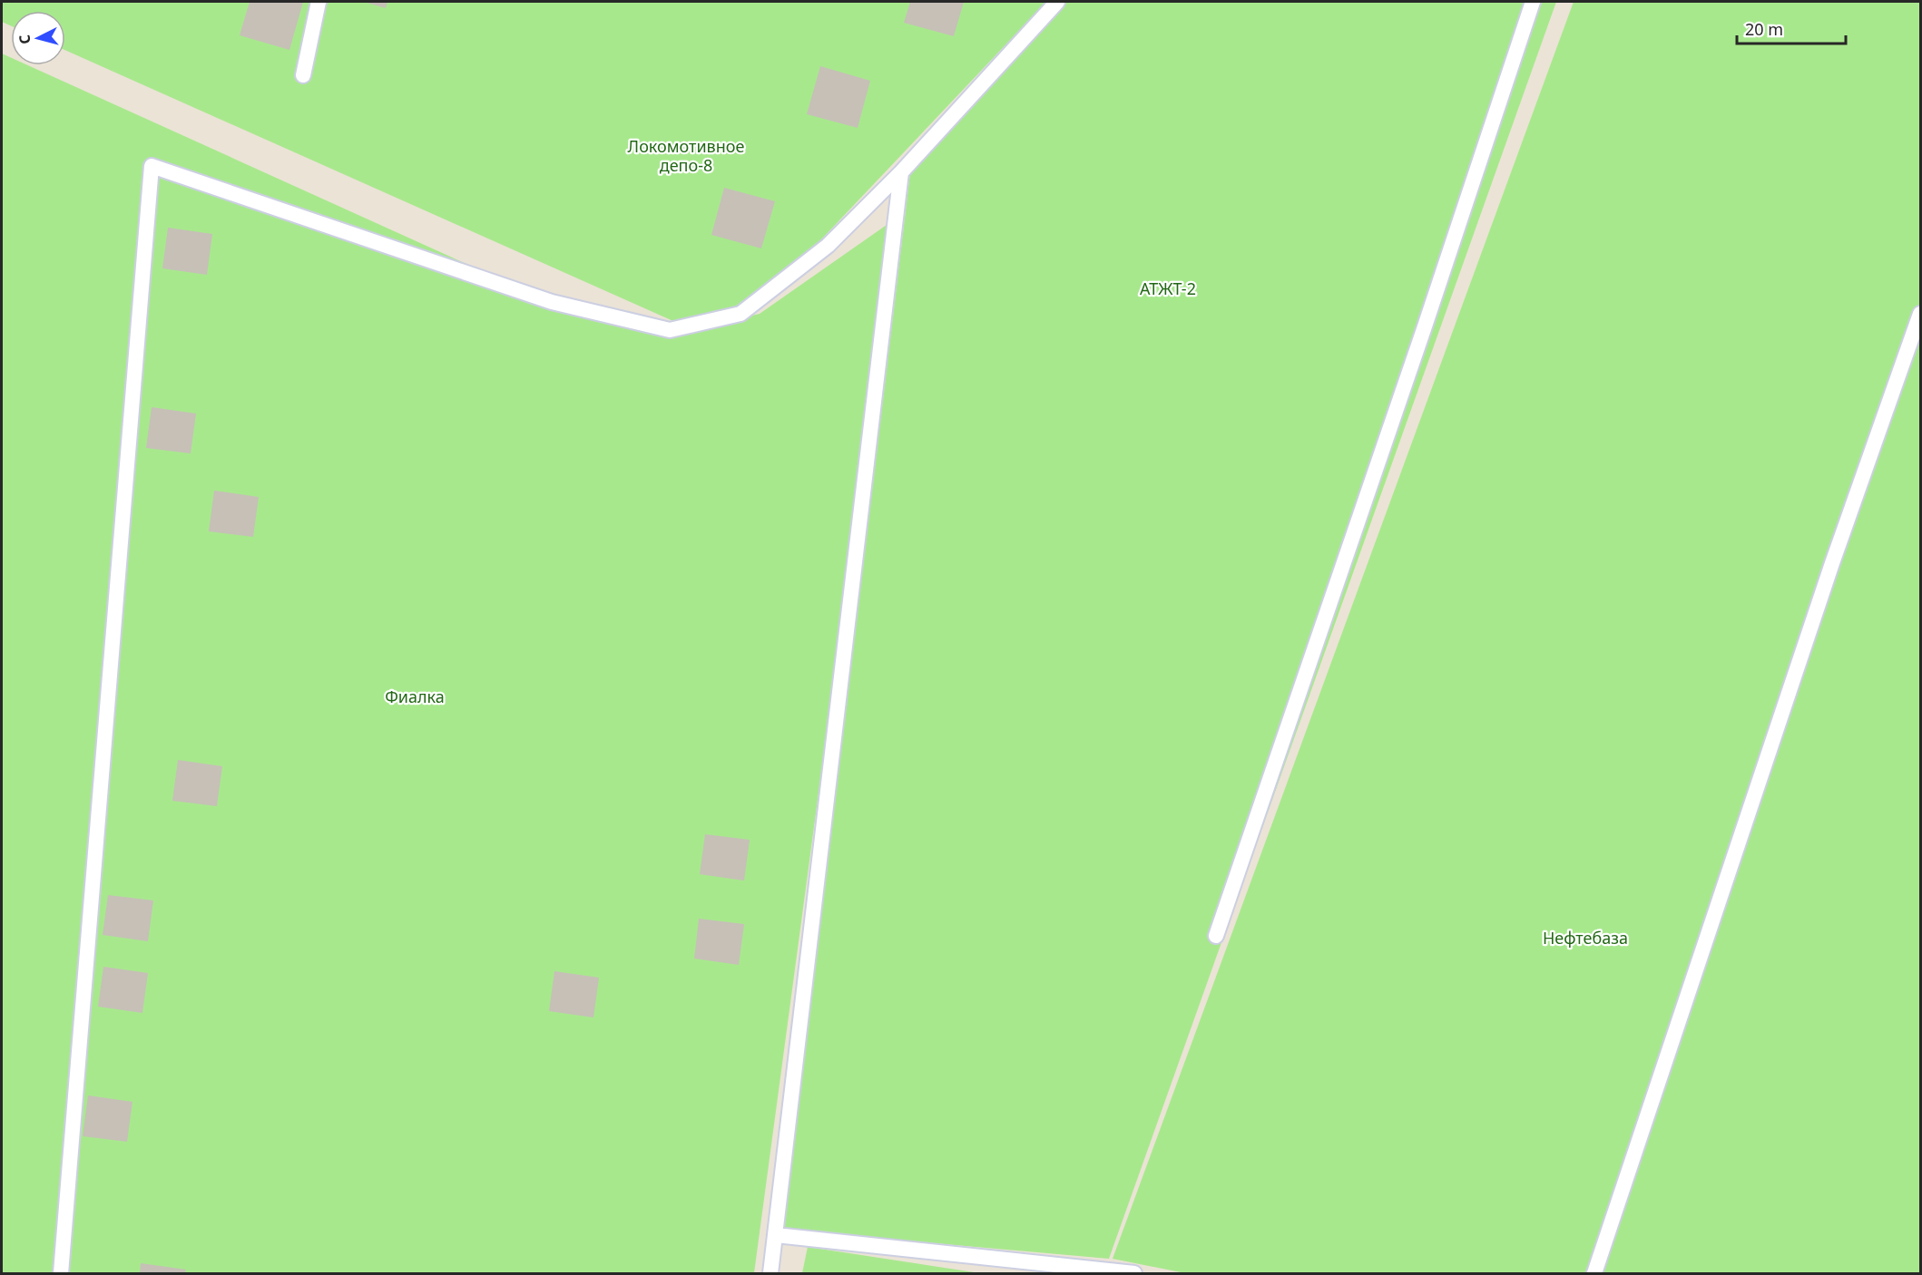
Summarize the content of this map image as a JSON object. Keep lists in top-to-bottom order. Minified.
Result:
{"parks":["Локомотивное депо-8","АТЖТ-2","Фиалка","Нефтебаза"],"scale_bar":"20 m","north":"left"}
